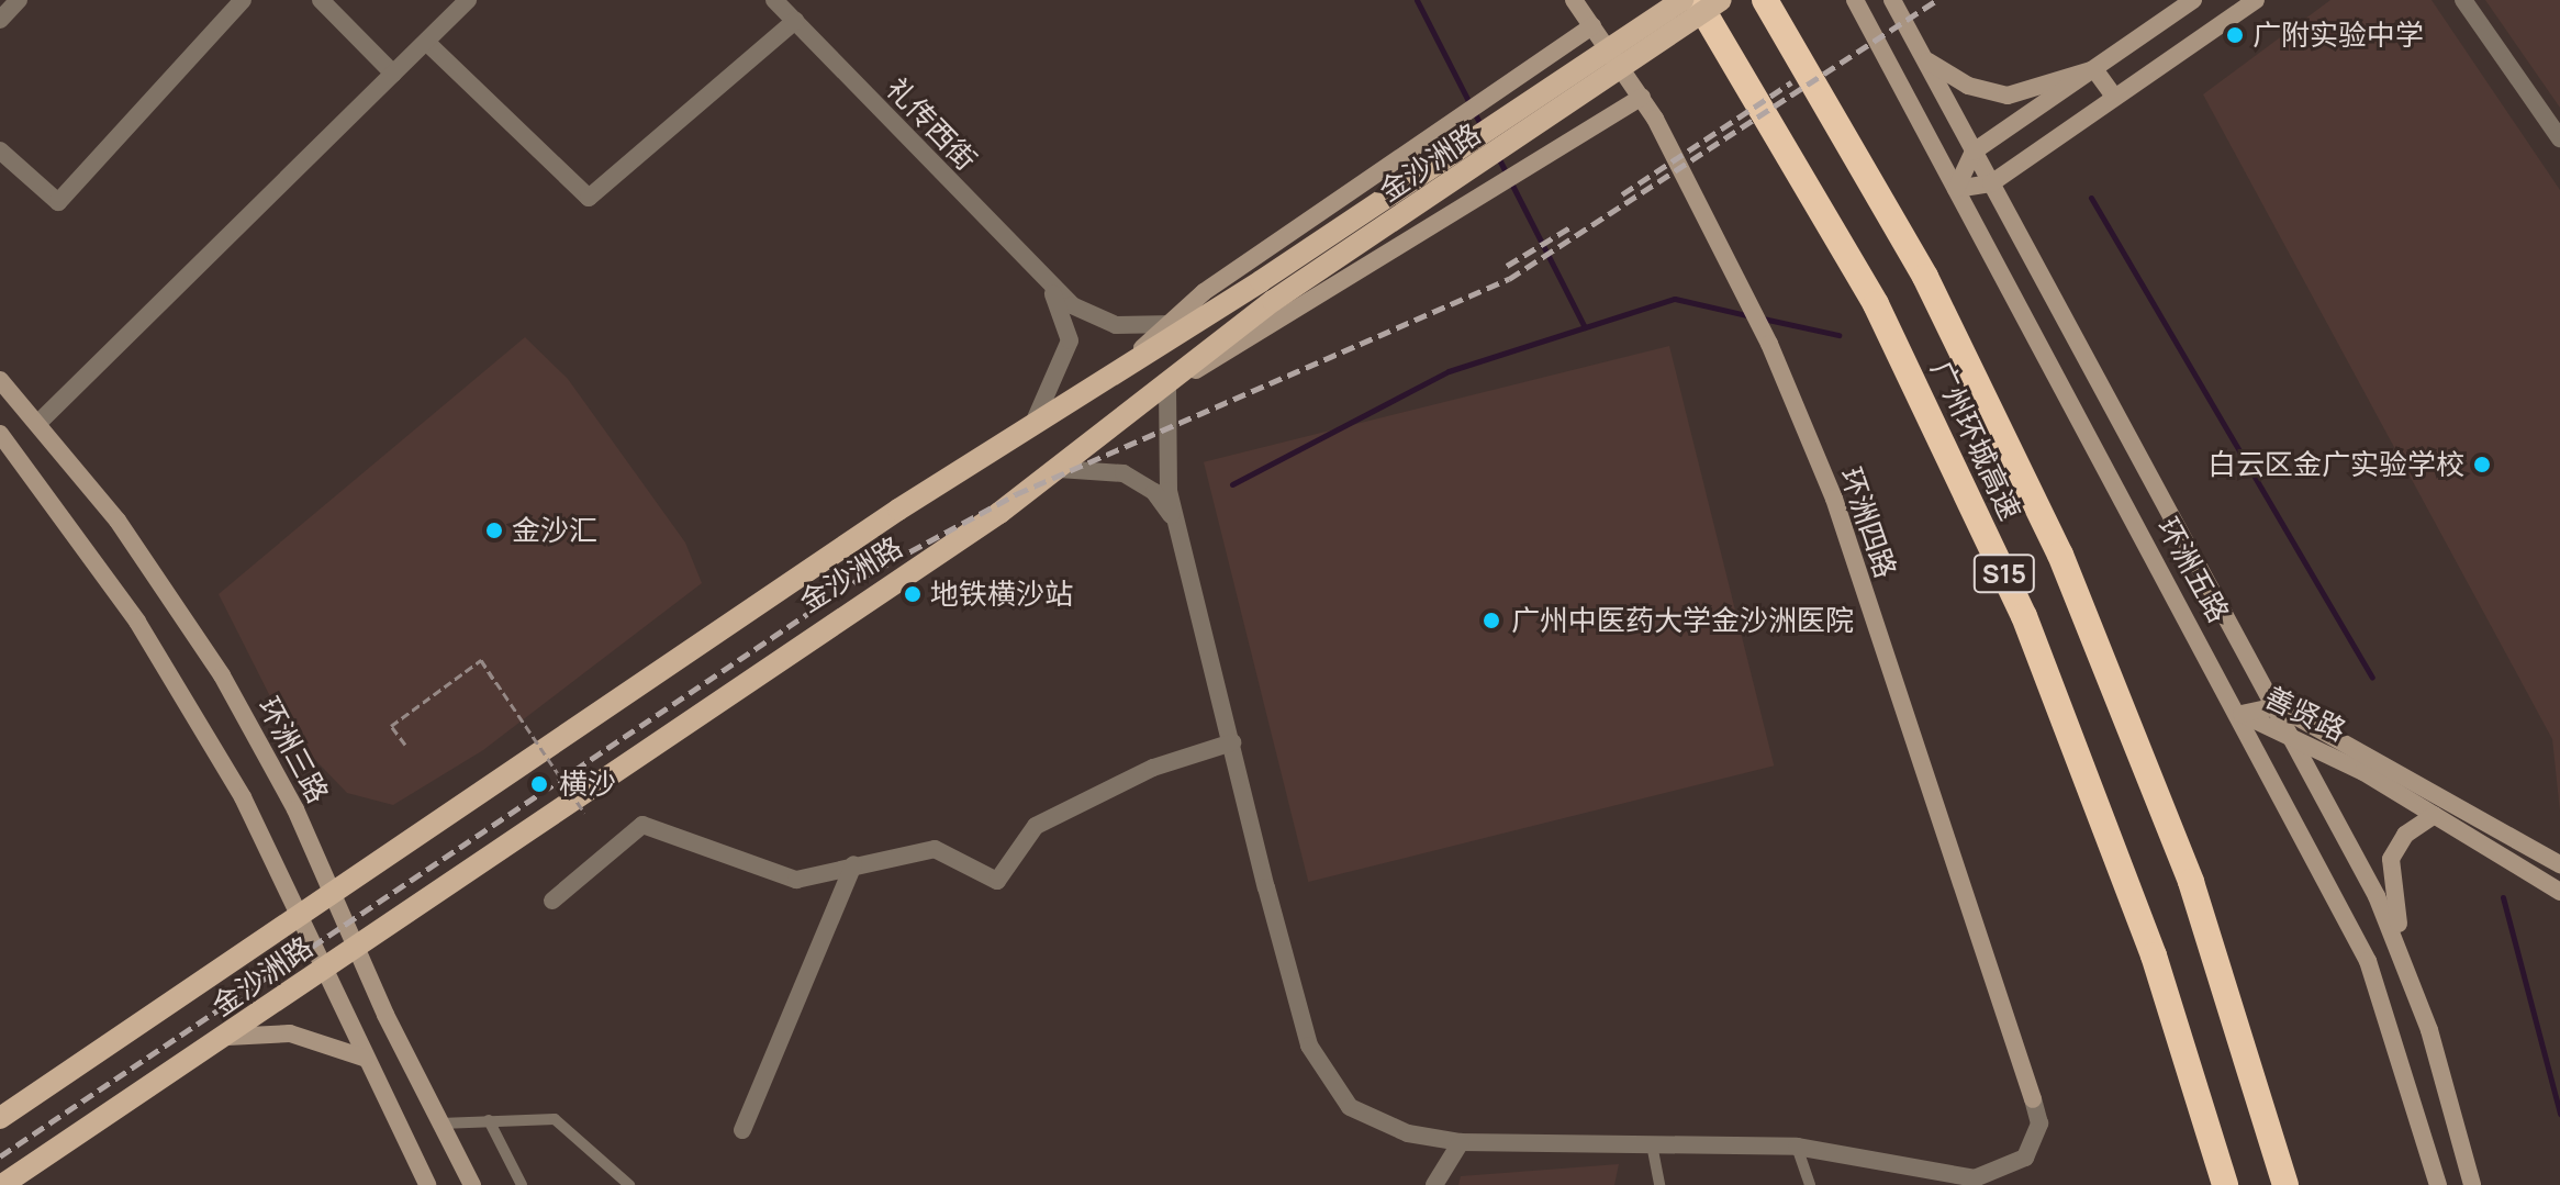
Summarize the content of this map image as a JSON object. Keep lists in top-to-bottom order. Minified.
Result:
{"streets":{"highway":["广州环城高速","S15"],"main road":["金沙洲路"],"street":["礼传西街","环洲四路","环洲五路","善贤路","环洲三路"]},"crossings":[["金沙洲路","环洲三路"],["环洲五路","善贤路"]],"places":["广附实验中学","白云区金广实验学校","金沙汇","地铁横沙站","广州中医药大学金沙洲医院","横沙"]}
